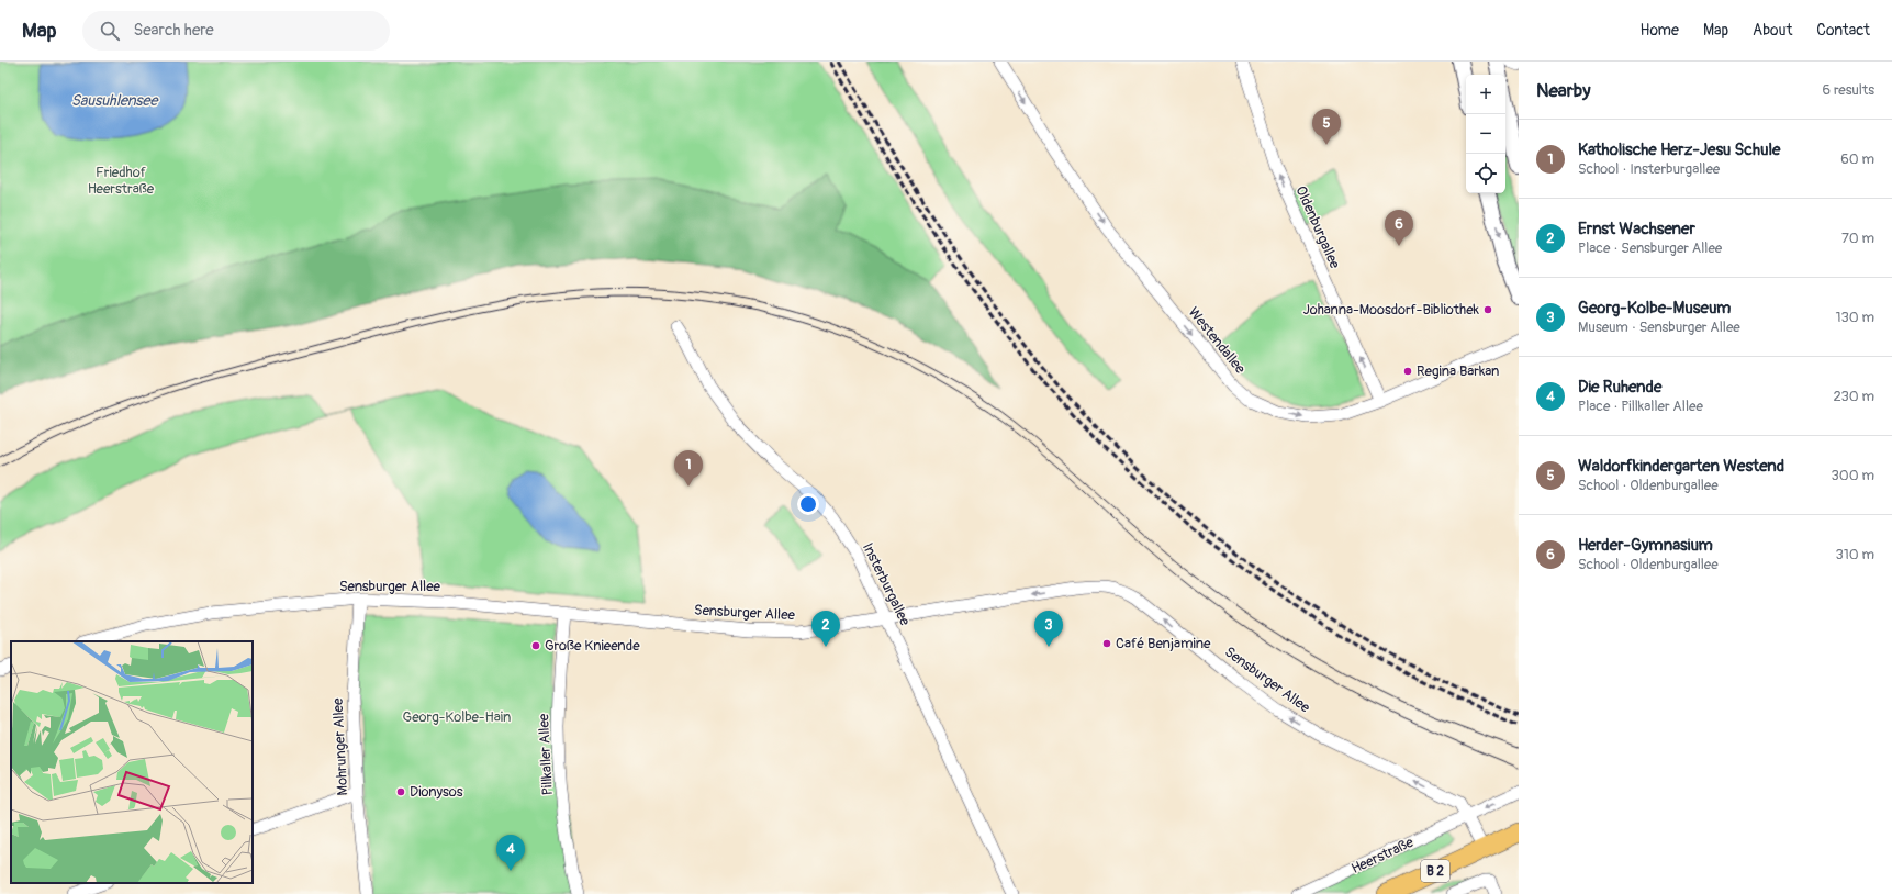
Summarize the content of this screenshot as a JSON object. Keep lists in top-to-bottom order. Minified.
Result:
{"streets":{"main road":["B 2"],"street":["Oldenburgallee","Westendallee","Insterburgallee","Sensburger Allee","Mohrunger Allee","Pillkaller Allee","Heerstraße"]},"crossings":[["Oldenburgallee","Westendallee"],["Insterburgallee","Sensburger Allee"],["Sensburger Allee","Mohrunger Allee"],["Sensburger Allee","Pillkaller Allee"],["Sensburger Allee","Heerstraße"]],"one_way":["Oldenburgallee","Westendallee","Sensburger Allee"],"water":["Sausuhlensee"],"parks":["Friedhof Heerstraße","Georg-Kolbe-Hain"],"places":["Johanna-Moosdorf-Bibliothek","Regina Barkan","Café Benjamine","Große Knieende","Dionysos"],"page":{"header":"Map","search":"Search here","nav":["Home","Map","About","Contact"],"heading":["Nearby","6 results"],"map_buttons":["+","−"],"pins":["5","6","1","2","3","4"],"list":[{"mark":"1","name":"Katholische Herz-Jesu Schule","note":"School · Insterburgallee","value":"60 m"},{"mark":"2","name":"Ernst Wachsener","note":"Place · Sensburger Allee","value":"70 m"},{"mark":"3","name":"Georg-Kolbe-Museum","note":"Museum · Sensburger Allee","value":"130 m"},{"mark":"4","name":"Die Ruhende","note":"Place · Pillkaller Allee","value":"230 m"},{"mark":"5","name":"Waldorfkindergarten Westend","note":"School · Oldenburgallee","value":"300 m"},{"mark":"6","name":"Herder-Gymnasium","note":"School · Oldenburgallee","value":"310 m"}]}}
